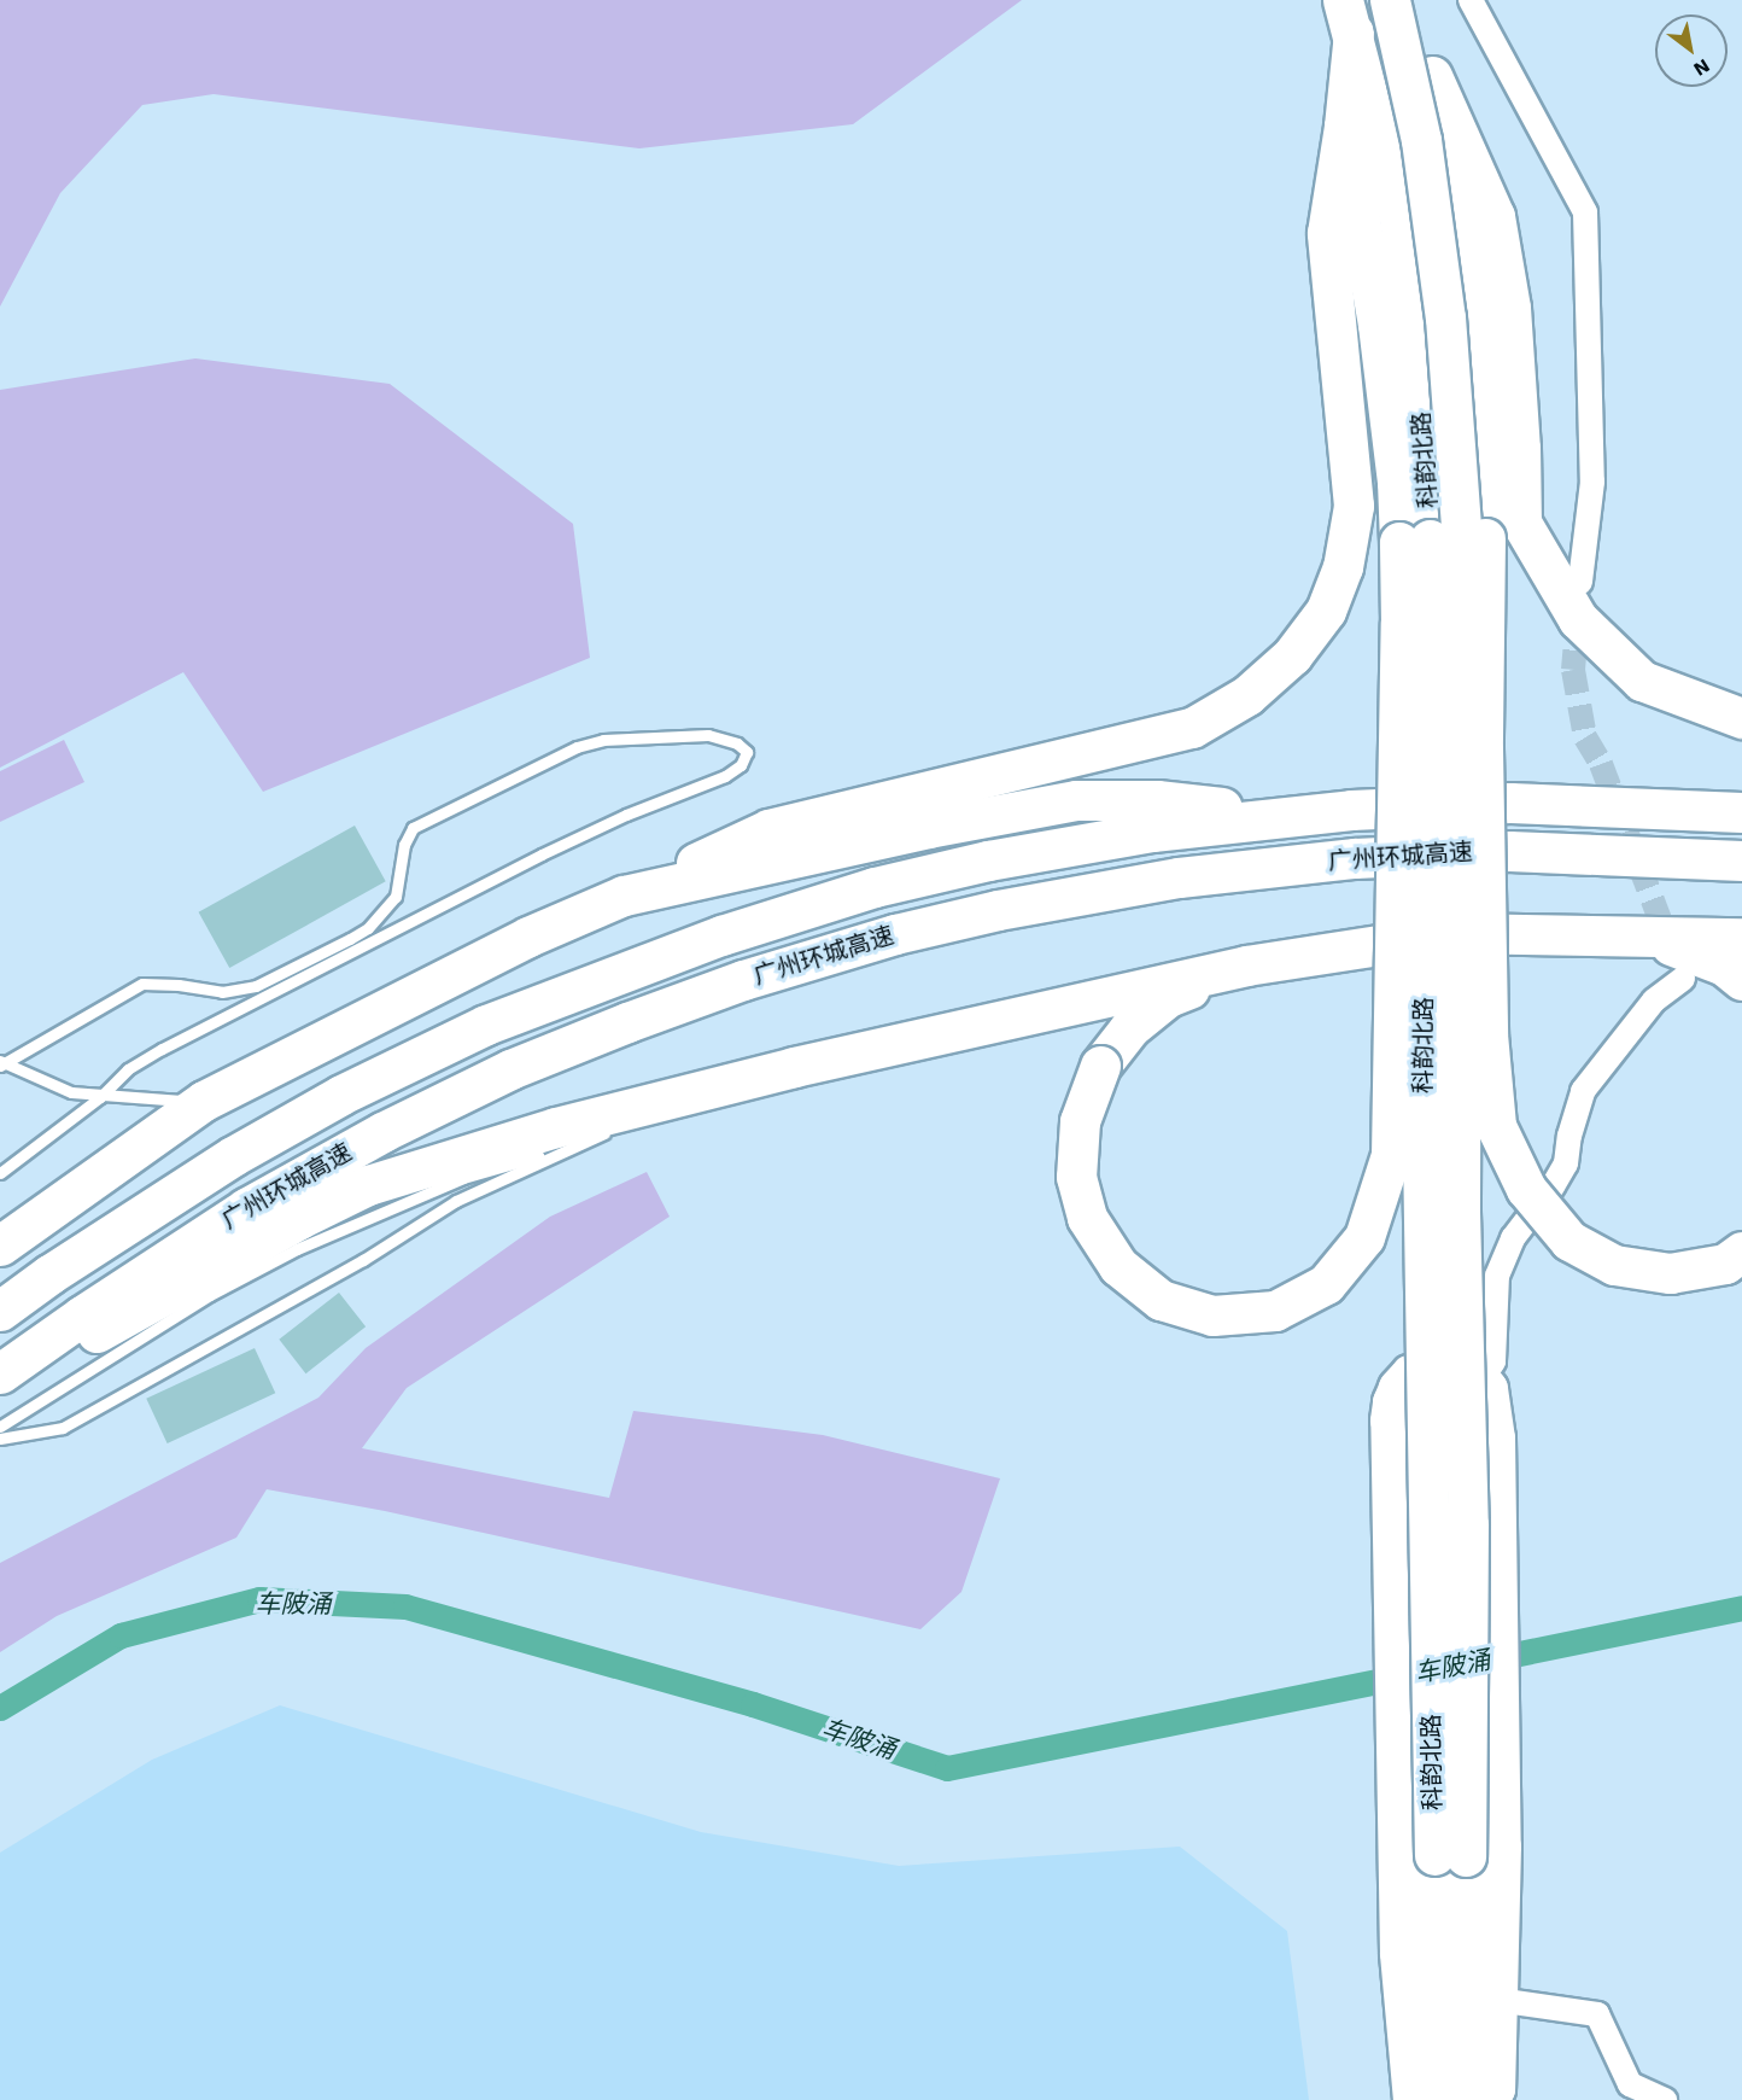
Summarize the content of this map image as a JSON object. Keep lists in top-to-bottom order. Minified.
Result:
{"streets":{"highway":["科韵北路","广州环城高速"]},"water":["车陂涌"],"north":"bottom right"}
